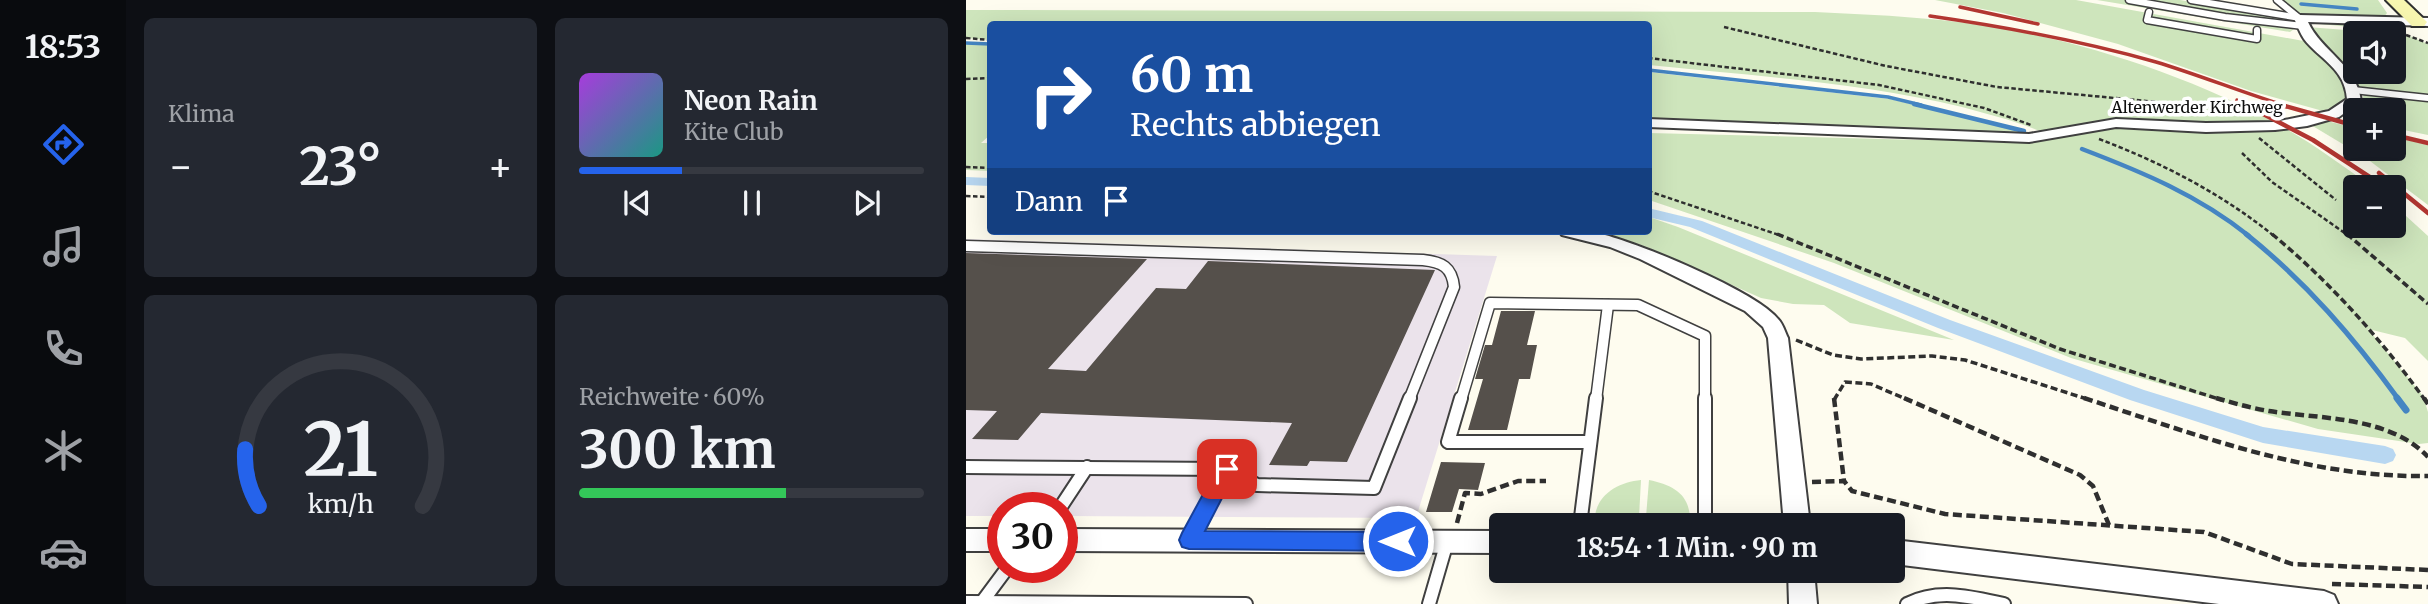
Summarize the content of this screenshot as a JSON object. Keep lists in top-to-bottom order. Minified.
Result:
{"streets":{"street":["Altenwerder Kirchweg"]},"page":{"tabs":"18:53","tile":["Klima",["Reichweite · 60%","300 km"]],"map_buttons":["+","−"],"turn":["60 m","Rechts abbiegen"],"song":["Neon Rain","Kite Club"],"heat":["−","23°","+"],"then":"Dann","limit":"30","trip":"18:54 · 1 Min. · 90 m","gauge":["21","km/h"]}}
